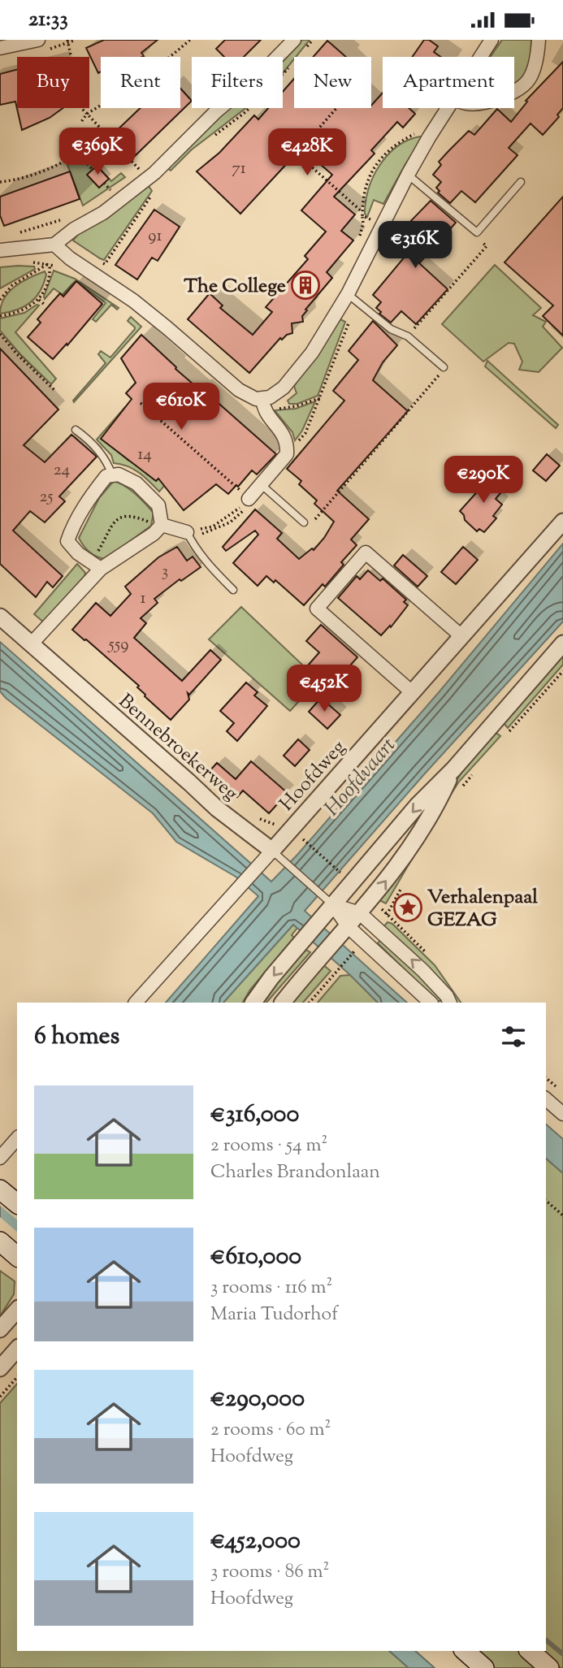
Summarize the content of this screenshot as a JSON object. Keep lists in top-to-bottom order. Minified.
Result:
{"streets":{"street":["Bennebroekerweg","Hoofdweg"]},"crossings":[["Bennebroekerweg","Hoofdweg"]],"water":["Hoofdvaart"],"places":{"building":["The College"],"place":["Verhalenpaal GEZAG"]},"house_numbers":["71","91","14","24","25","3","1","559"],"page":{"status":"21:33","chip":["Buy","Rent","Filters","New","Apartment"],"price":["€369K","€428K","€316K","€610K","€290K","€452K"],"heading":"6 homes","list":[{"name":"€316,000","note":"2 rooms · 54 m² · Charles Brandonlaan"},{"name":"€610,000","note":"3 rooms · 116 m² · Maria Tudorhof"},{"name":"€290,000","note":"2 rooms · 60 m² · Hoofdweg"},{"name":"€452,000","note":"3 rooms · 86 m² · Hoofdweg"}]}}
